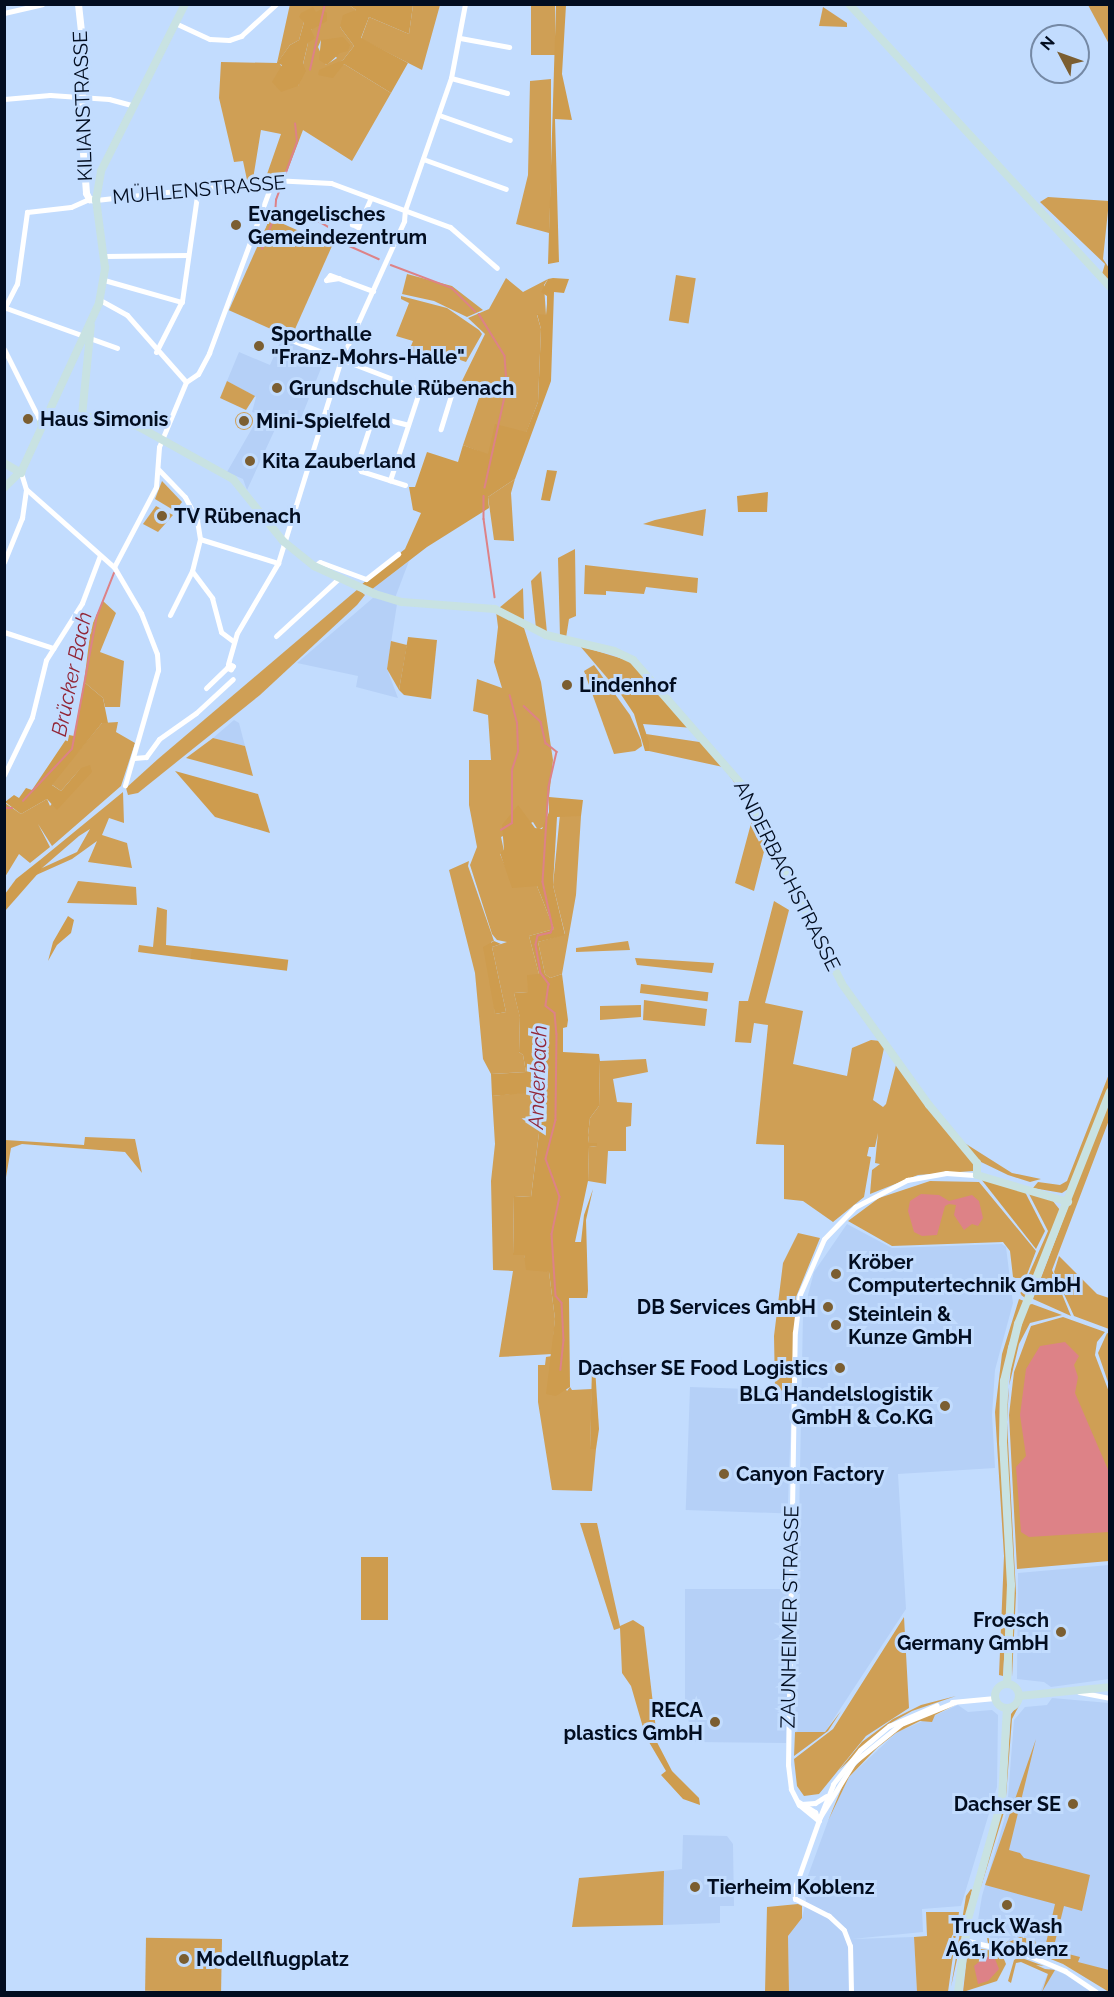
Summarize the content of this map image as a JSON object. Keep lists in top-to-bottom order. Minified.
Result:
{"streets":{"main road":["ANDERBACHSTRASSE","ZAUNHEIMER STRASSE"],"street":["KILIANSTRASSE","MÜHLENSTRASSE"]},"crossings":[["KILIANSTRASSE","MÜHLENSTRASSE"],["ANDERBACHSTRASSE","ZAUNHEIMER STRASSE"]],"water":["Brücker Bach","Anderbach"],"places":["Evangelisches Gemeindezentrum","Sporthalle \"Franz-Mohrs-Halle\"","Grundschule Rübenach","Haus Simonis","Mini-Spielfeld","Kita Zauberland","TV Rübenach","Lindenhof","Kröber Computertechnik GmbH","DB Services GmbH","Steinlein & Kunze GmbH","Dachser SE Food Logistics","BLG Handelslogistik GmbH & Co.KG","Canyon Factory","Froesch Germany GmbH","RECA plastics GmbH","Dachser SE","Tierheim Koblenz","Truck Wash A61, Koblenz","Modellflugplatz"],"north":"top left"}
